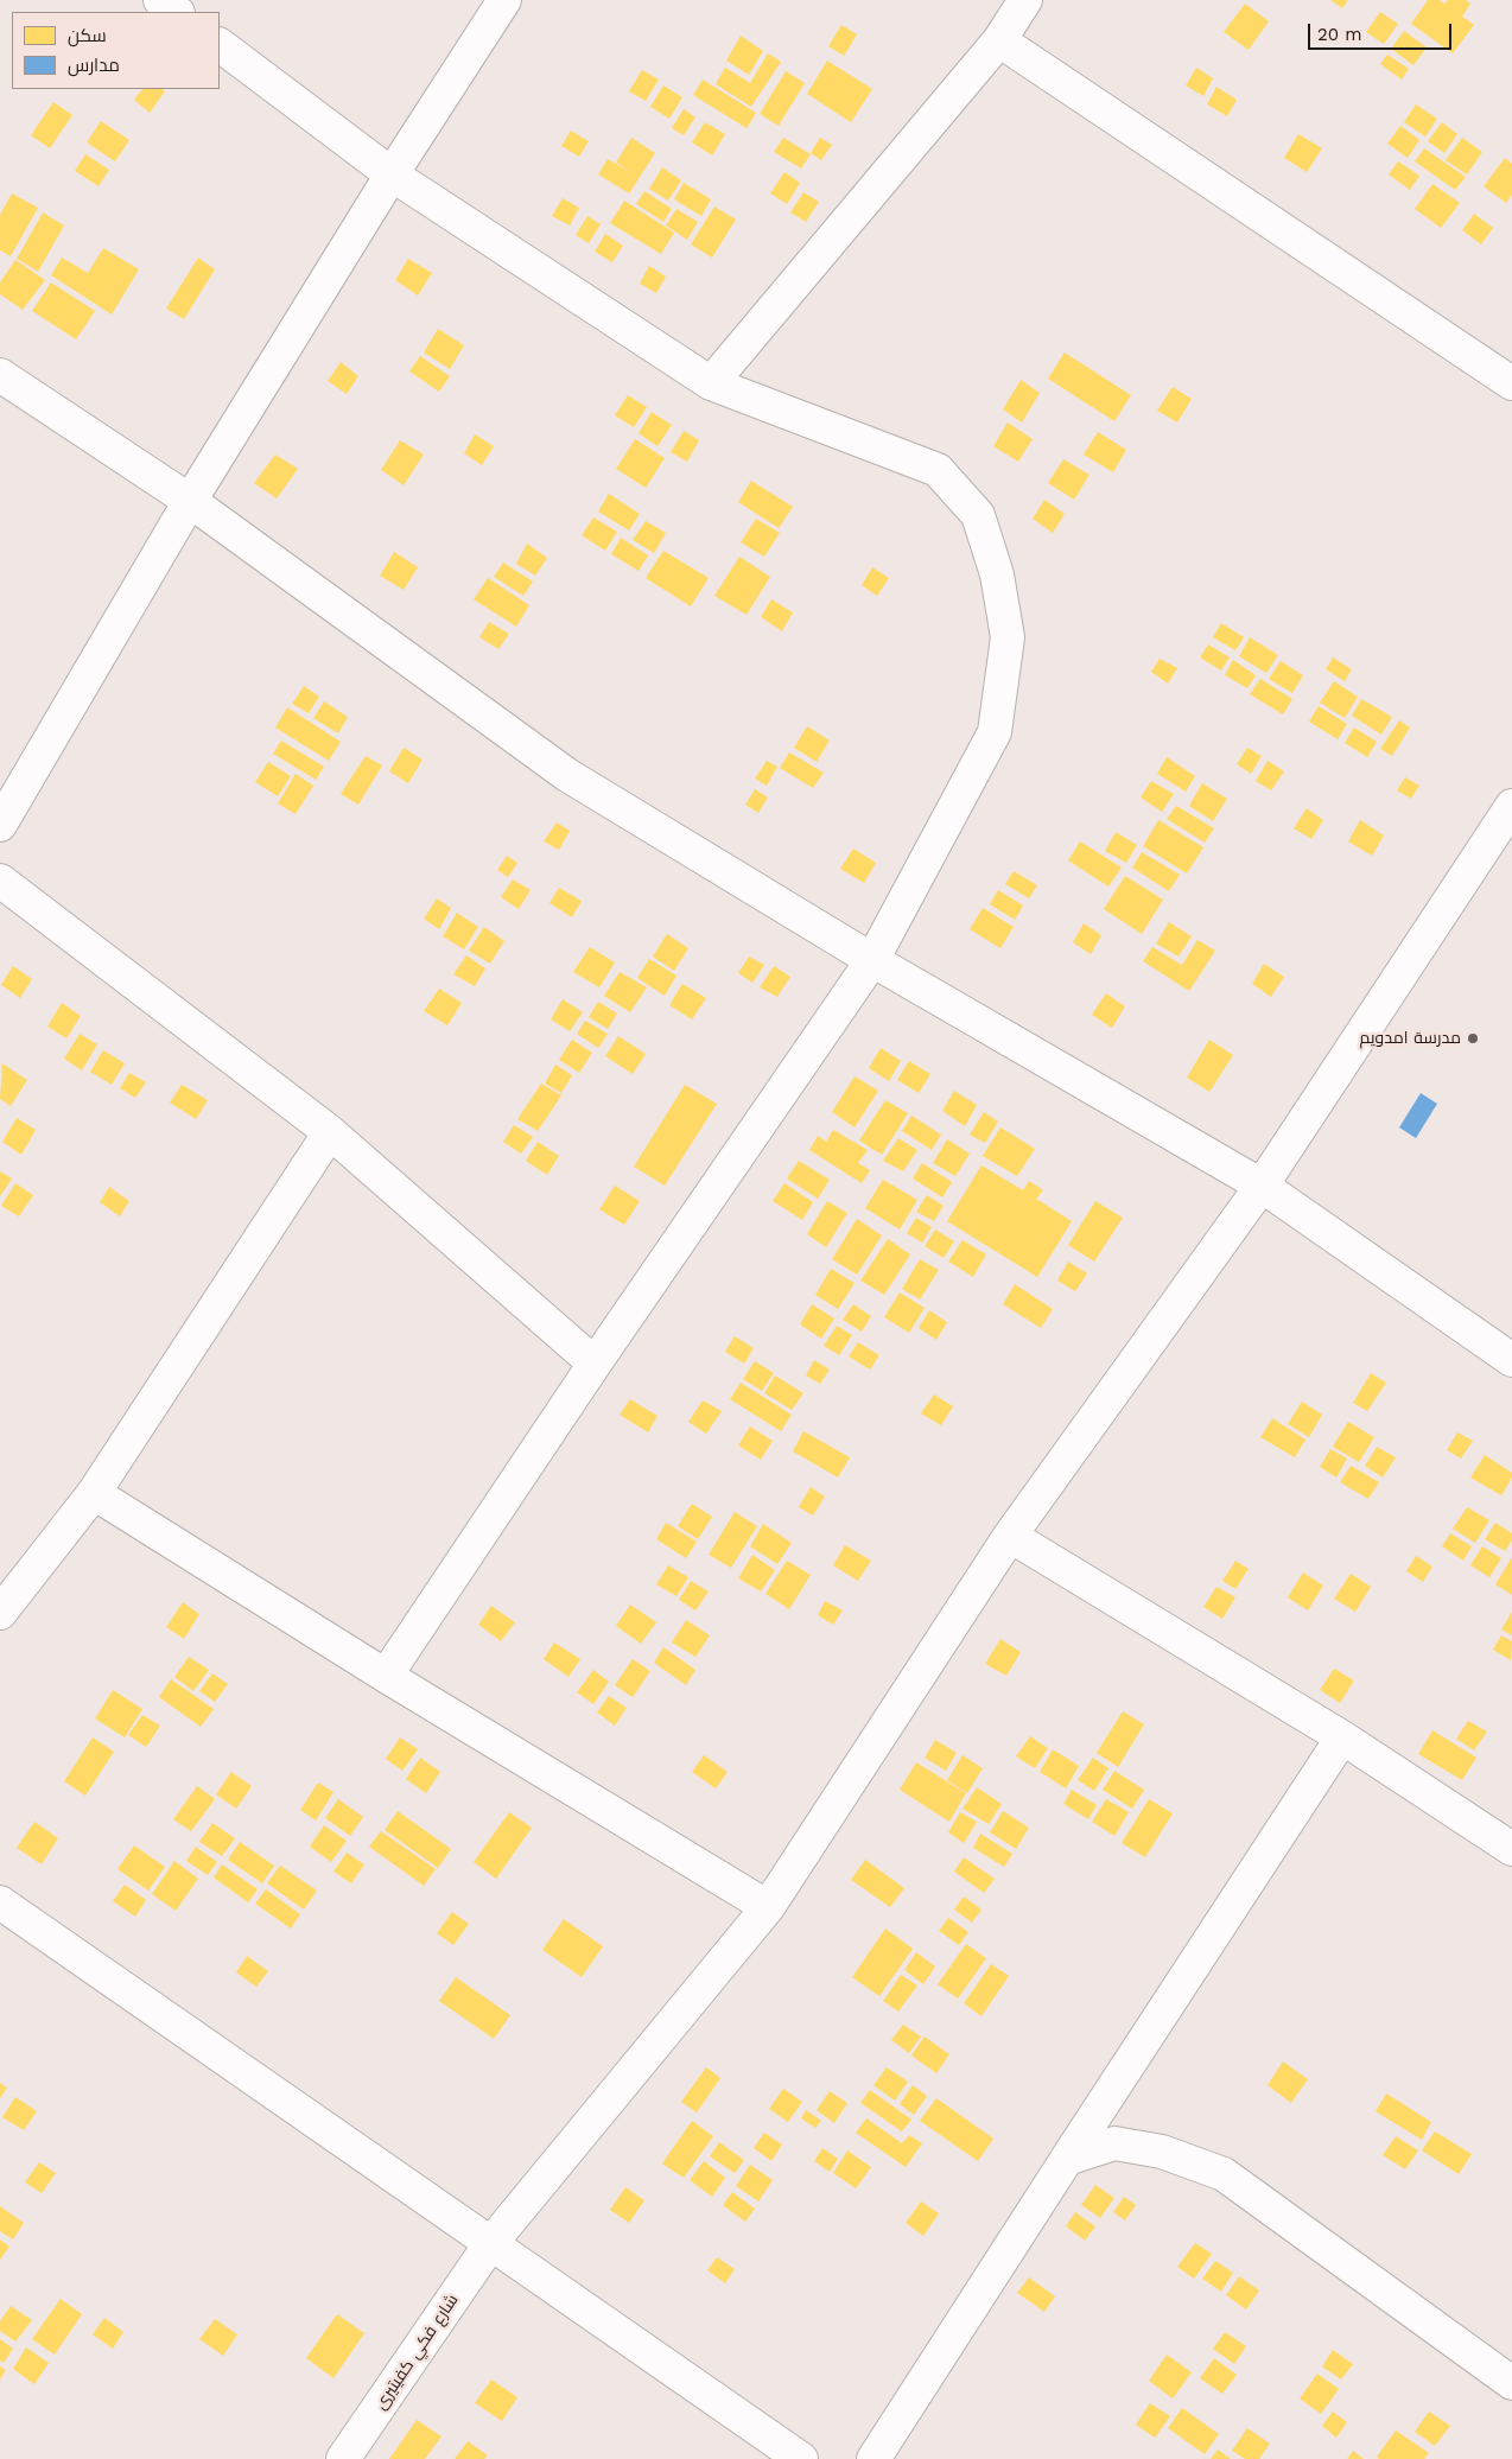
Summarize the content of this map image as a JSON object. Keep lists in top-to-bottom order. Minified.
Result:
{"streets":{"street":["شارع فكي كفيتيرى"]},"places":["مدرسة امدويم"],"legend":["سكن","مدارس"],"scale_bar":"20 m"}
